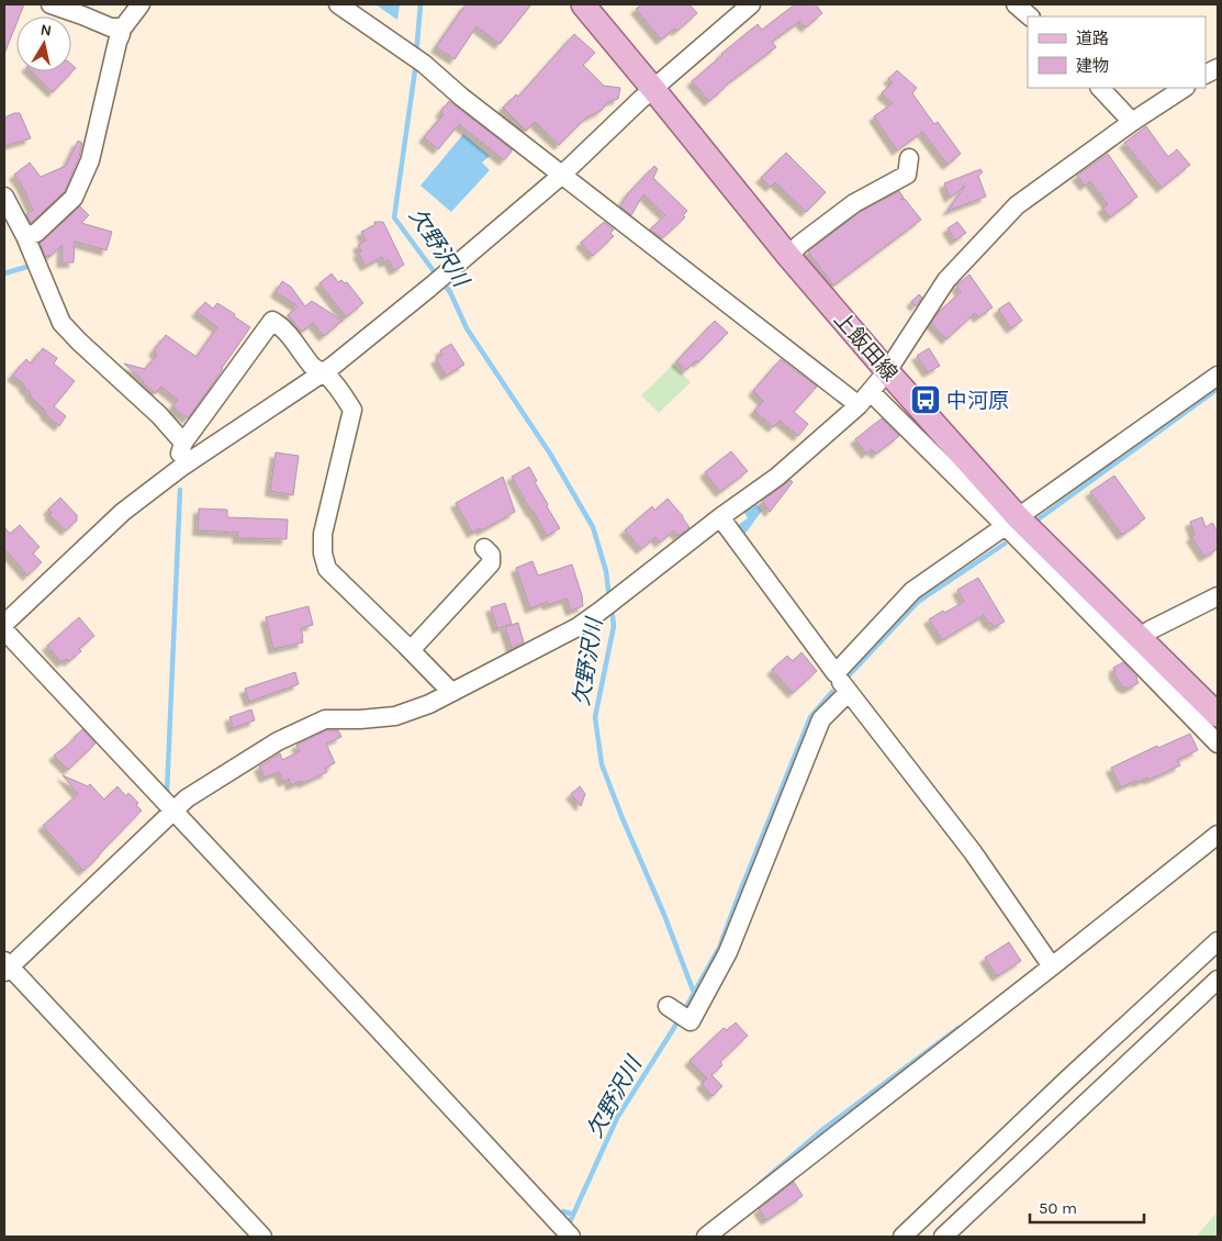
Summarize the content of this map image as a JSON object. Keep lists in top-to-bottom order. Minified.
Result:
{"streets":{"main road":["上飯田線"]},"water":["欠野沢川"],"places":{"bus stop":["中河原"]},"legend":["道路","建物"],"scale_bar":"50 m","north":"top"}
